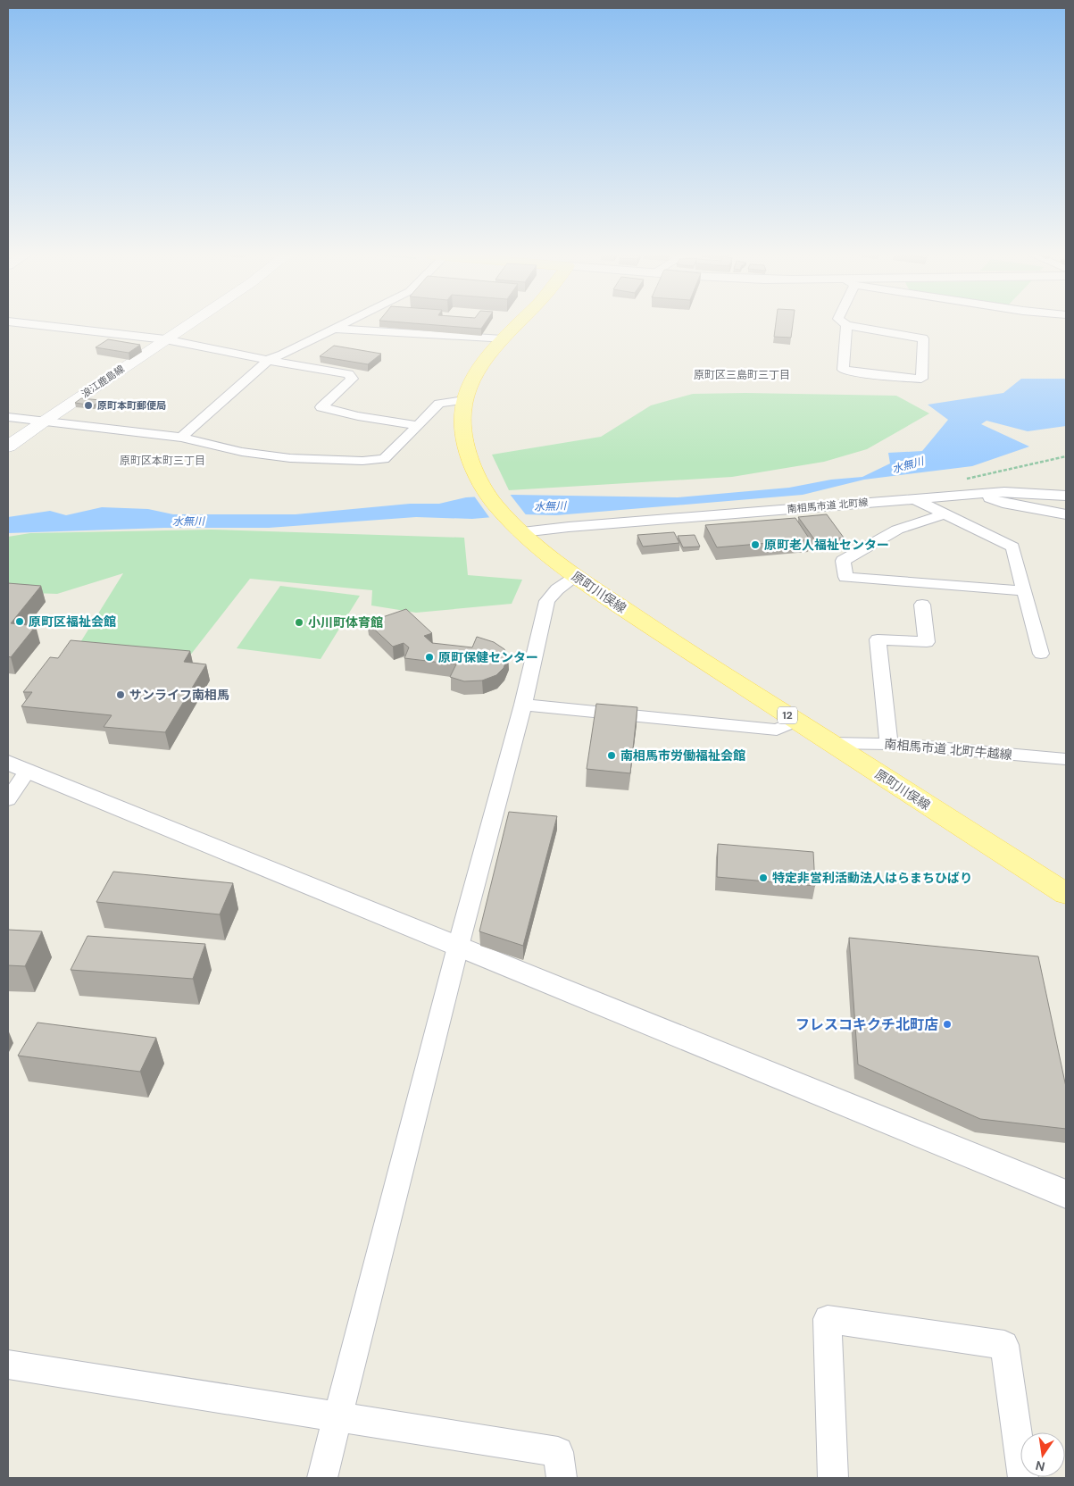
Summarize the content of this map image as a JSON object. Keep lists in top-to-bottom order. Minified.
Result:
{"streets":{"main road":["浪江鹿島線","原町川俣線","12"],"street":["南相馬市道 北町線","南相馬市道 北町牛越線"]},"crossings":[["南相馬市道 北町線","原町川俣線"],["原町川俣線","南相馬市道 北町牛越線"]],"districts":["原町区三島町三丁目","原町区本町三丁目"],"water":["水無川"],"places":["原町本町郵便局","原町老人福祉センター","原町区福祉会館","小川町体育館","原町保健センター","サンライフ南相馬","南相馬市労働福祉会館","特定非営利活動法人はらまちひばり","フレスコキクチ北町店"],"north":"bottom"}
